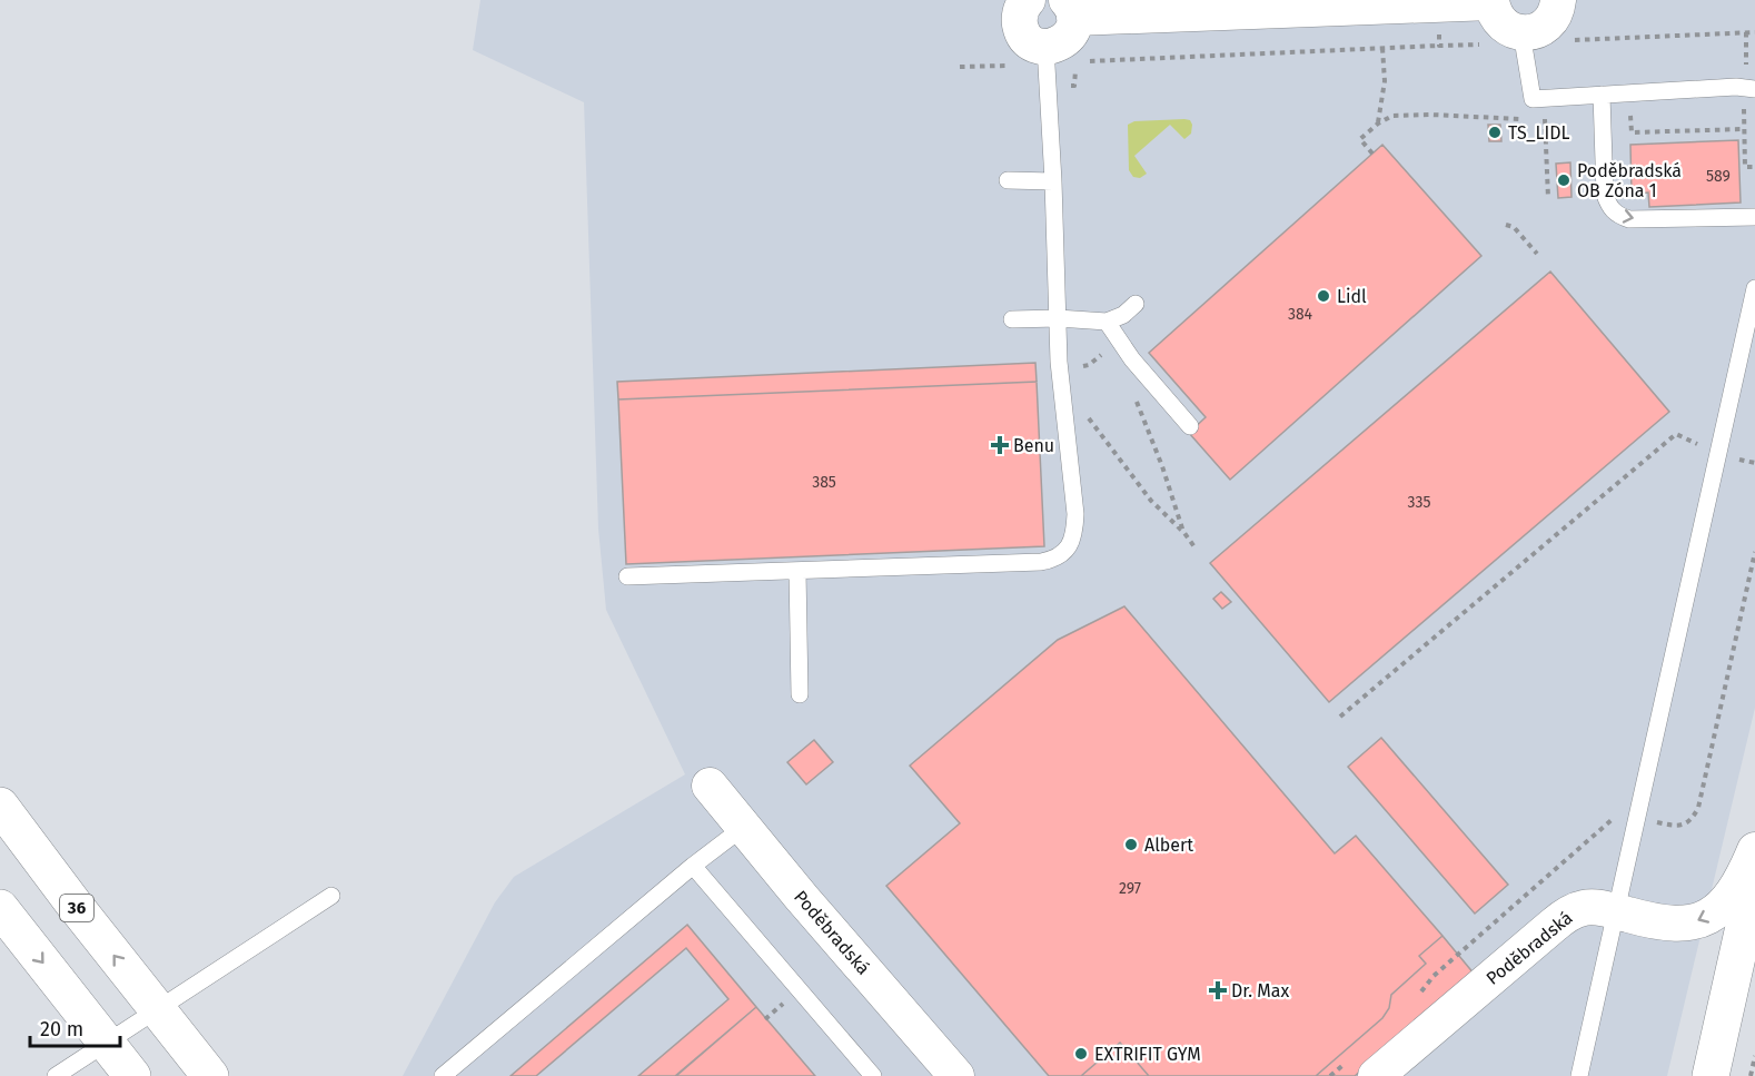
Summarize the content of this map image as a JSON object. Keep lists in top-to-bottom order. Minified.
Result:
{"streets":{"main road":["36"],"street":["Poděbradská"]},"places":{"other":["TS_LIDL","Poděbradská OB Zóna 1","Lidl","Albert","EXTRIFIT GYM"],"health":["Benu","Dr. Max"]},"house_numbers":["589","384","385","335","297"],"scale_bar":"20 m"}
